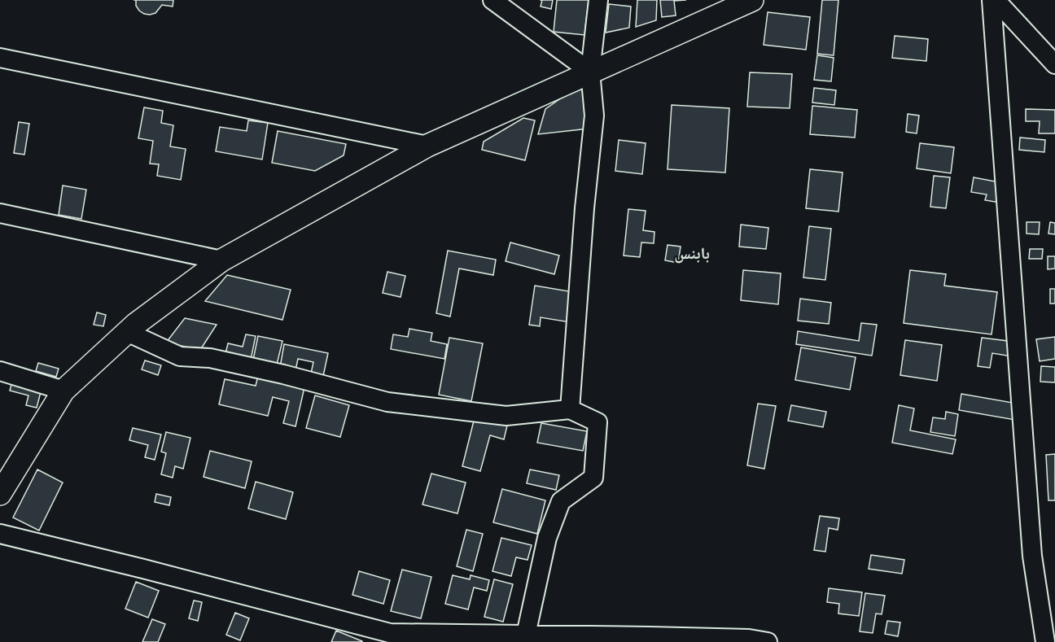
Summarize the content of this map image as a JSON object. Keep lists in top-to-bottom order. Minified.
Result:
{"districts":["بابنس"]}
